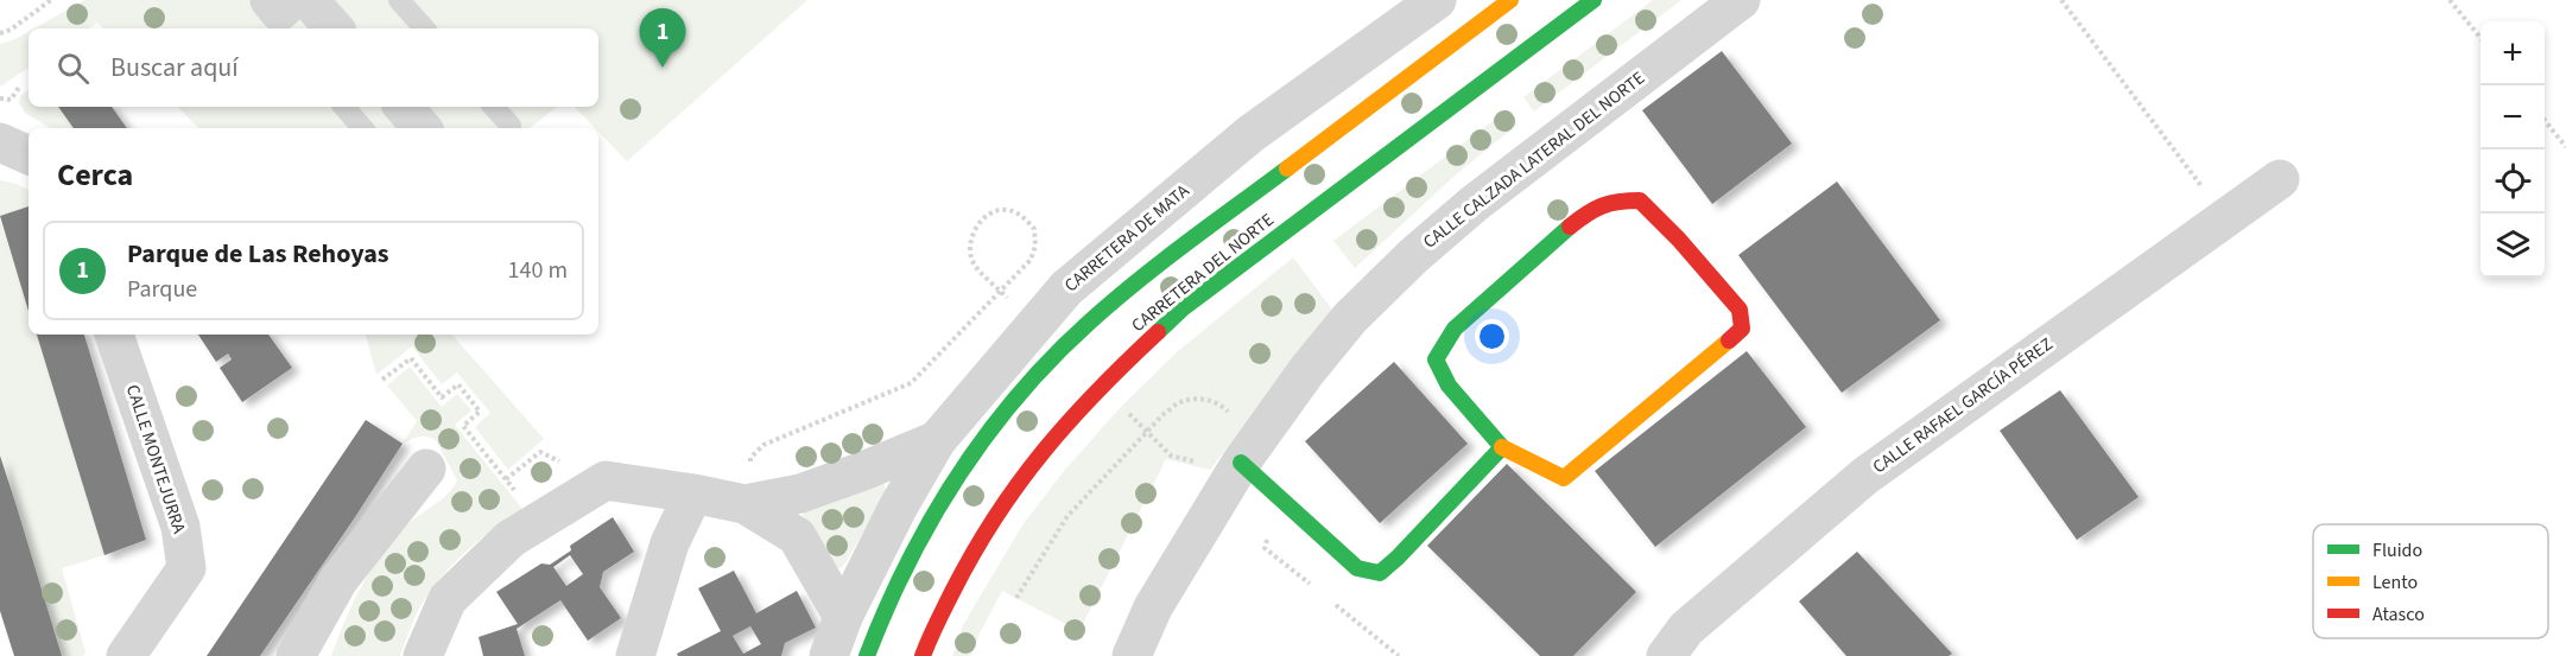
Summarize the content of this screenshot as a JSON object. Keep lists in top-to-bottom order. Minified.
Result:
{"streets":{"street":["CALLE CALZADA LATERAL DEL NORTE","CARRETERA DE MATA","CARRETERA DEL NORTE","CALLE RAFAEL GARCÍA PÉREZ","CALLE MONTEJURRA"]},"legend":["Fluido","Lento","Atasco"],"page":{"pins":"1","map_buttons":["+","−"],"search":"Buscar aquí","heading":"Cerca","list":[{"mark":"1","name":"Parque de Las Rehoyas","note":"Parque","value":"140 m"}]}}
